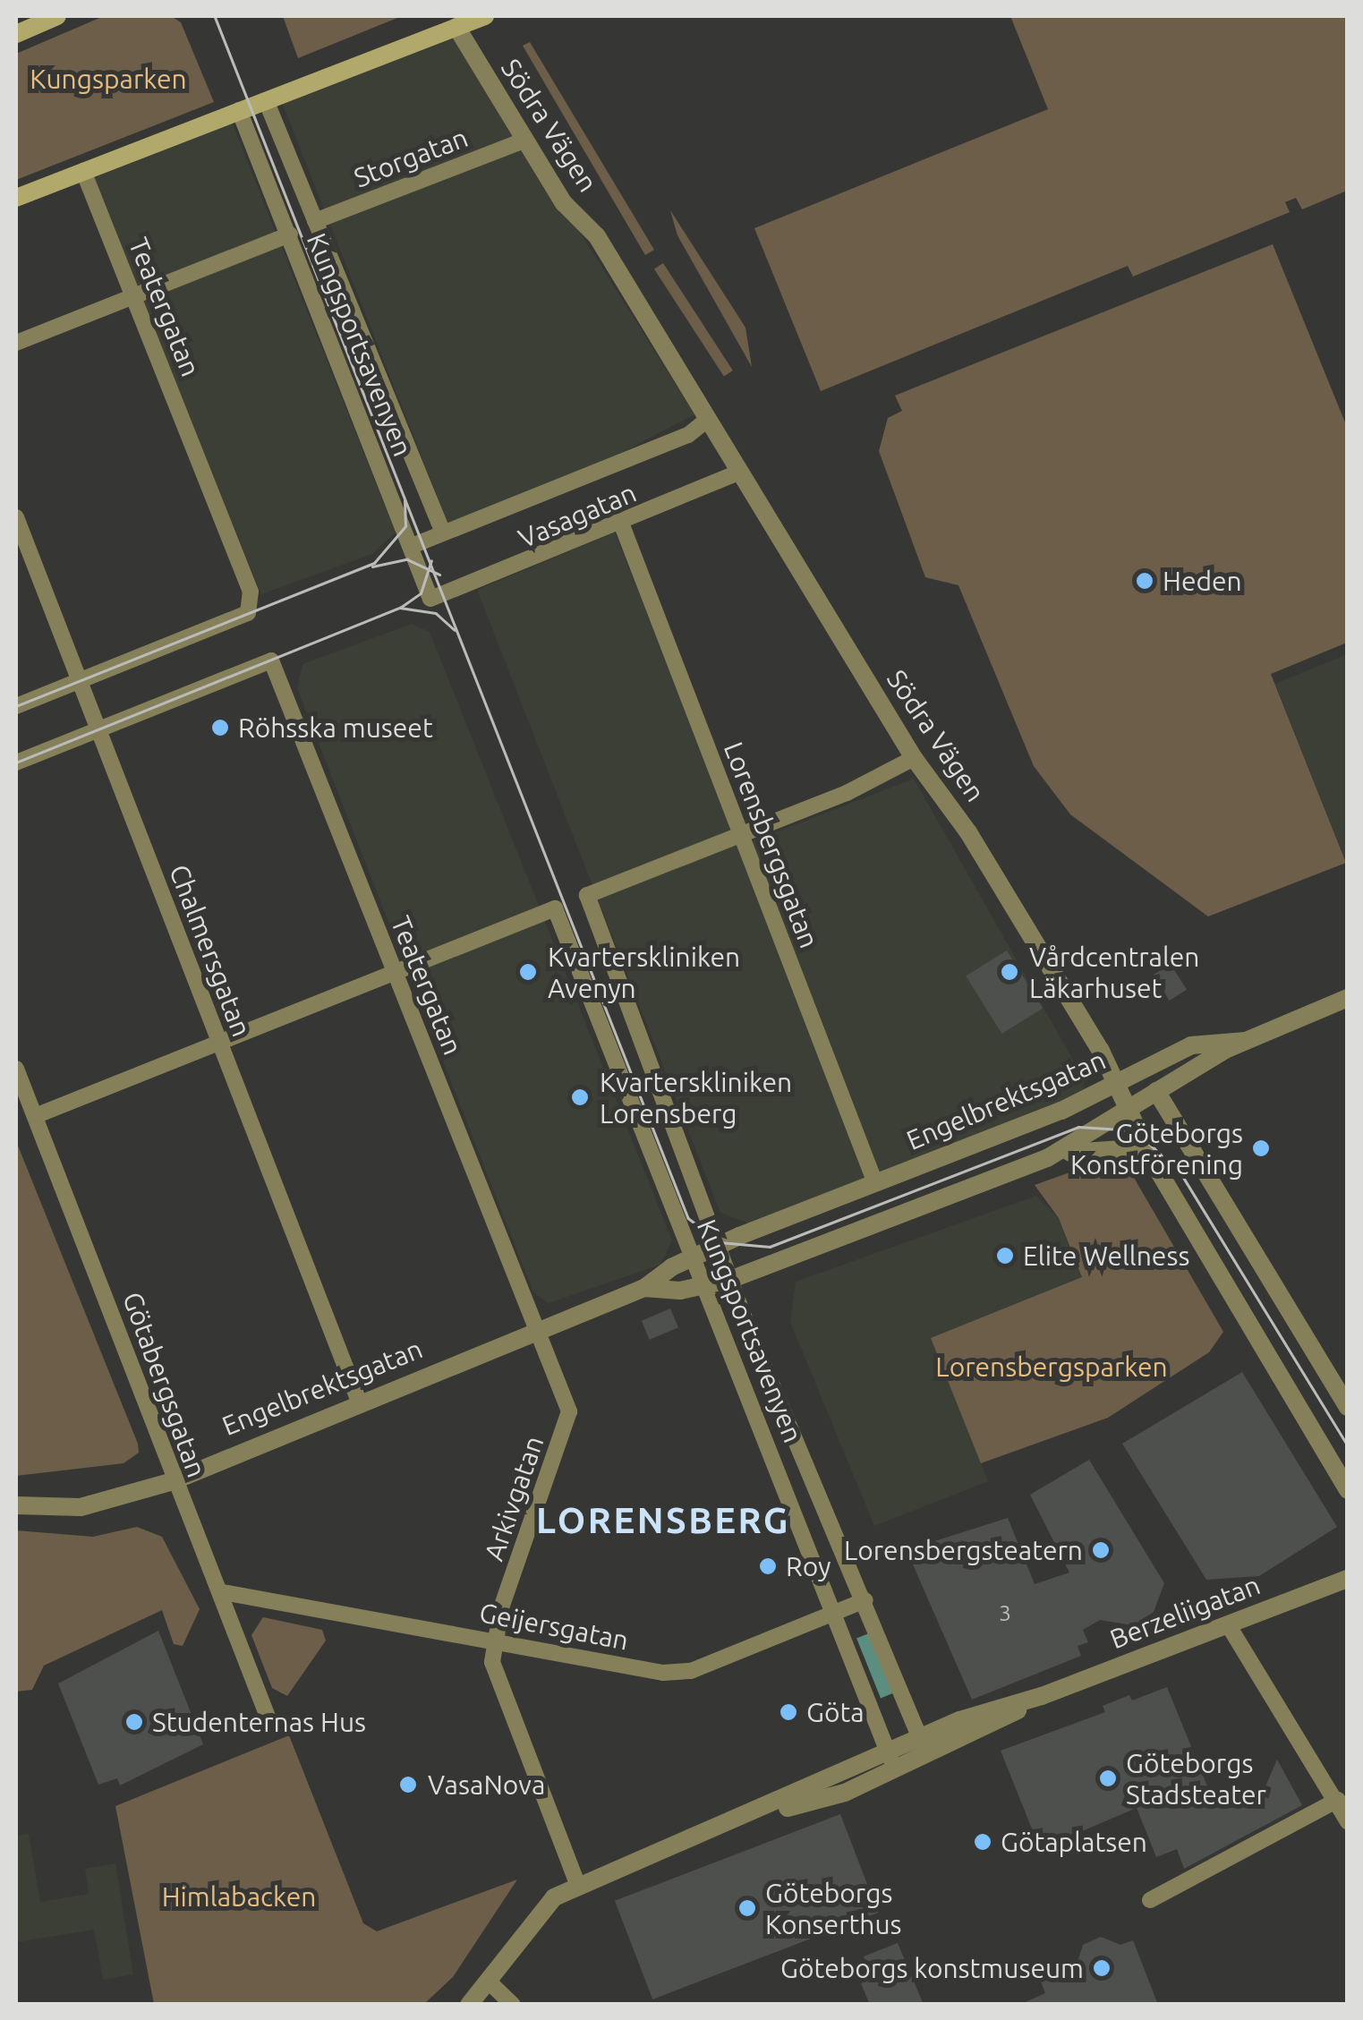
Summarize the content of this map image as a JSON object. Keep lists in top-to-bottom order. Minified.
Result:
{"streets":{"street":["Södra Vägen","Storgatan","Teatergatan","Kungsportsavenyen","Vasagatan","Lorensbergsgatan","Chalmersgatan","Engelbrektsgatan","Götabergsgatan","Arkivgatan","Berzeliigatan","Geijersgatan"]},"crossings":[["Södra Vägen","Storgatan"],["Södra Vägen","Vasagatan"],["Södra Vägen","Engelbrektsgatan"],["Storgatan","Kungsportsavenyen"],["Teatergatan","Kungsportsavenyen"],["Teatergatan","Chalmersgatan"],["Teatergatan","Engelbrektsgatan"],["Teatergatan","Arkivgatan"],["Kungsportsavenyen","Vasagatan"],["Kungsportsavenyen","Lorensbergsgatan"],["Kungsportsavenyen","Engelbrektsgatan"],["Kungsportsavenyen","Berzeliigatan"],["Kungsportsavenyen","Geijersgatan"],["Vasagatan","Lorensbergsgatan"],["Lorensbergsgatan","Engelbrektsgatan"],["Chalmersgatan","Engelbrektsgatan"],["Engelbrektsgatan","Götabergsgatan"],["Engelbrektsgatan","Arkivgatan"],["Götabergsgatan","Geijersgatan"],["Arkivgatan","Geijersgatan"]],"districts":["LORENSBERG"],"parks":["Kungsparken","Lorensbergsparken","Himlabacken"],"places":["Heden","Röhsska museet","Kvarterskliniken Avenyn","Vårdcentralen Läkarhuset","Kvarterskliniken Lorensberg","Göteborgs Konstförening","Elite Wellness","Lorensbergsteatern","Roy","Göta","Studenternas Hus","Göteborgs Stadsteater","VasaNova","Götaplatsen","Göteborgs Konserthus","Göteborgs konstmuseum"],"house_numbers":["3"]}
